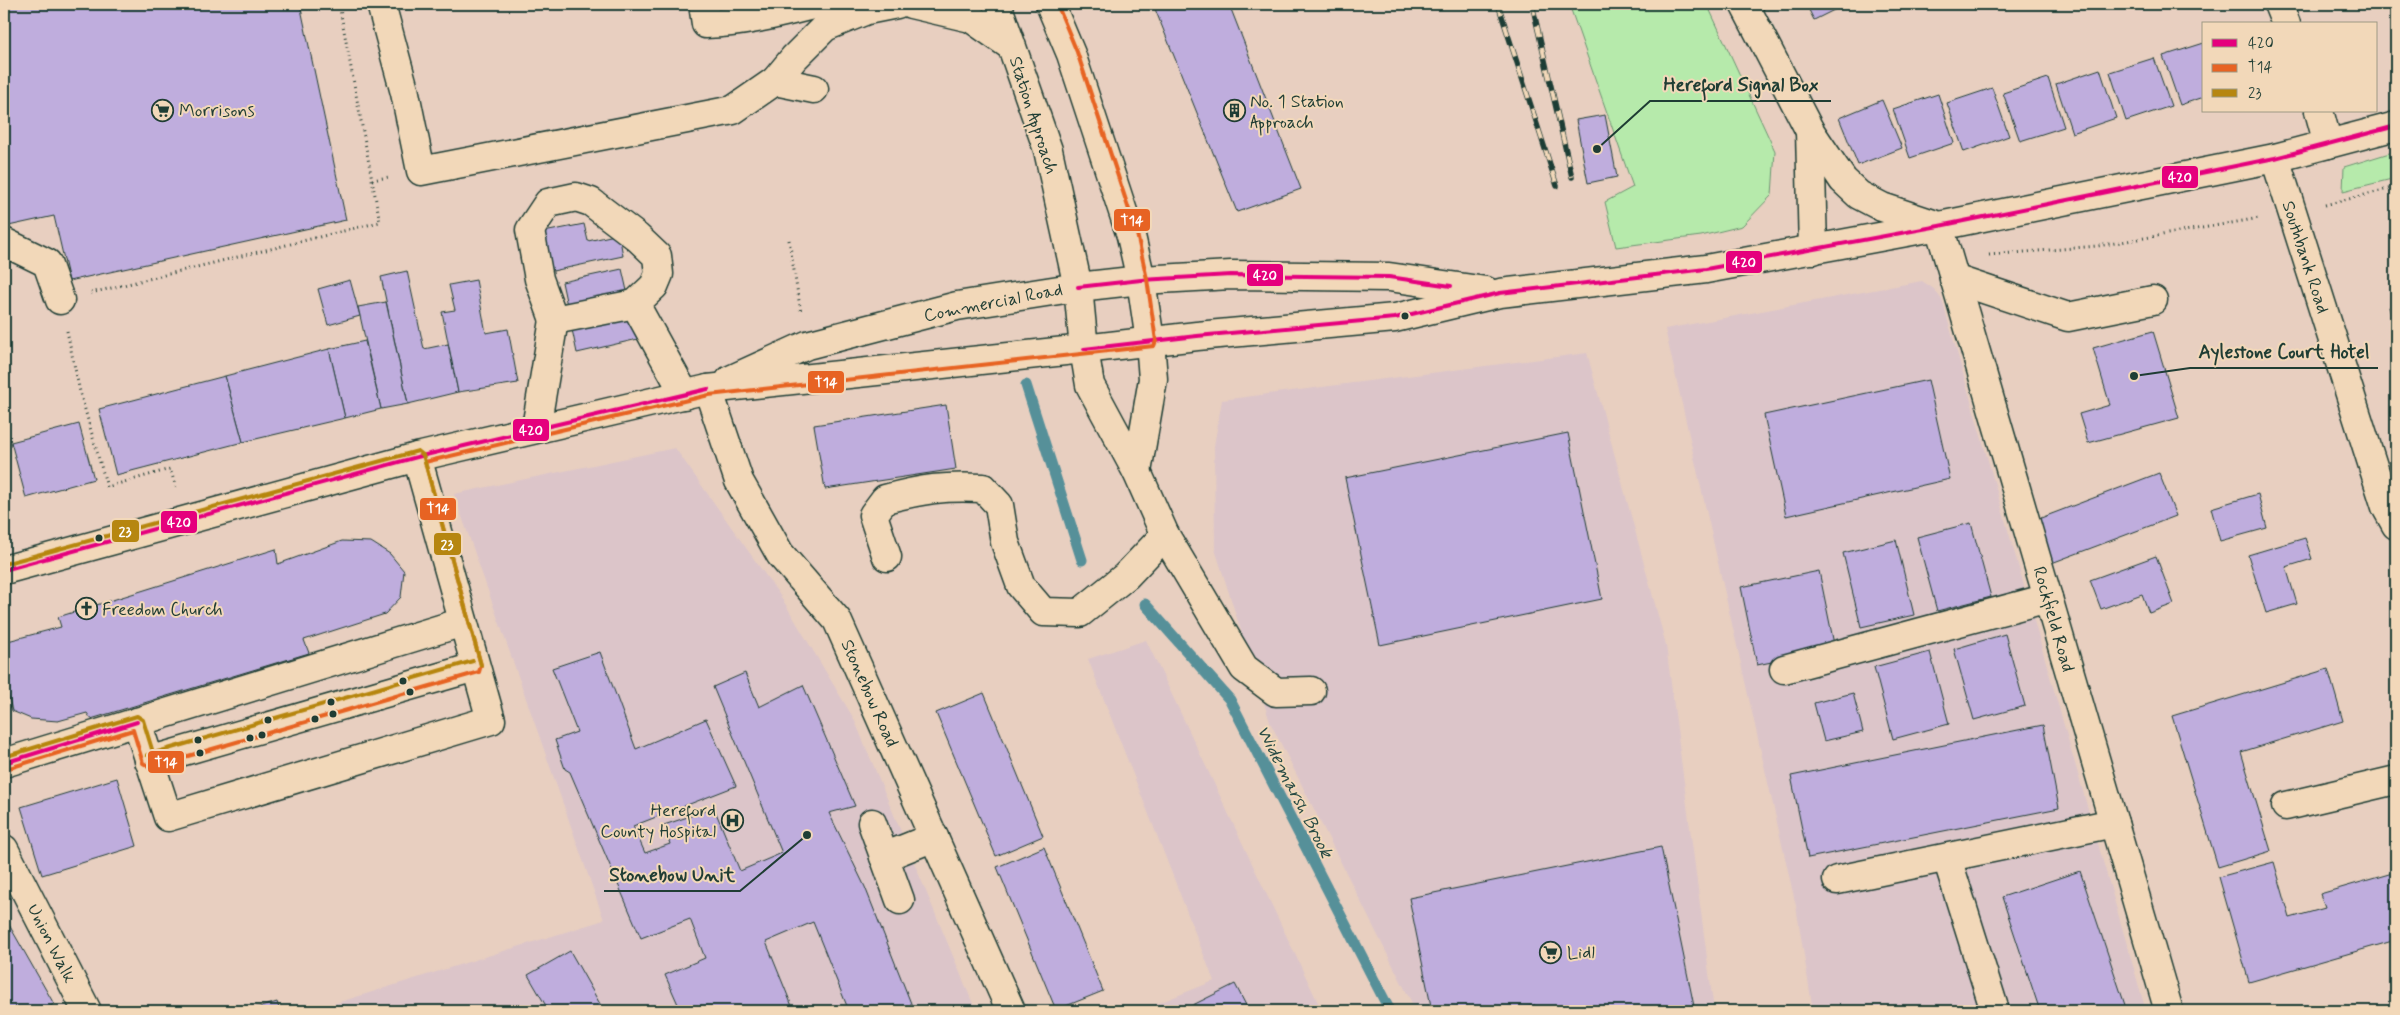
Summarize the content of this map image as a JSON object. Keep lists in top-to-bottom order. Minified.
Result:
{"streets":{"main road":["Station Approach","Southbank Road","Commercial Road","Rockfield Road","Stonebow Road","Union Walk"]},"crossings":[["Station Approach","Commercial Road"],["Southbank Road","Commercial Road"],["Commercial Road","Rockfield Road"],["Commercial Road","Stonebow Road"]],"water":["Widemarsh Brook"],"places":{"supermarket":["Morrisons","Lidl"],"building":["No. 1 Station Approach"],"other":["Hereford Signal Box","Aylestone Court Hotel","Stonebow Unit"],"church":["Freedom Church"],"hospital":["Hereford County Hospital"]},"lines":["transit line T14","transit line 420","transit line 23"],"legend":["420","T14","23"]}
